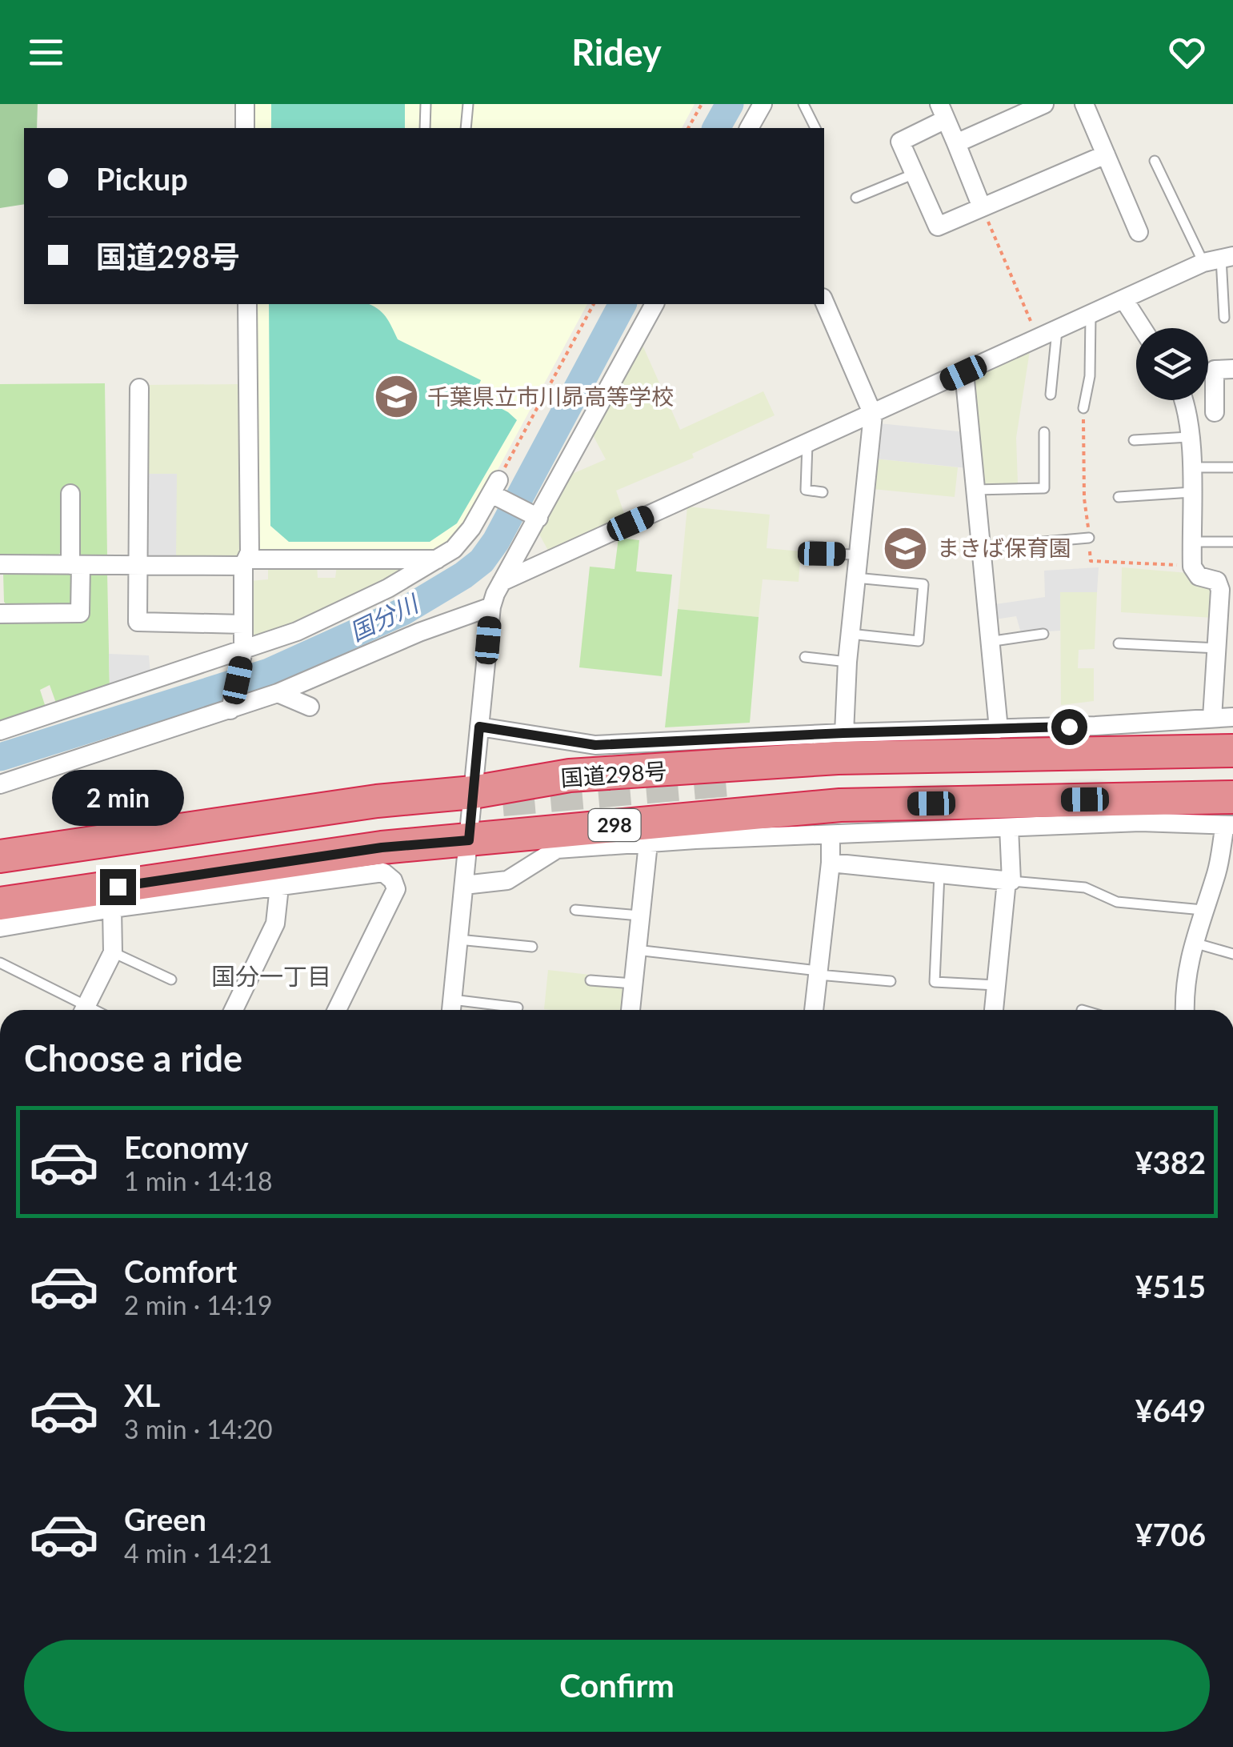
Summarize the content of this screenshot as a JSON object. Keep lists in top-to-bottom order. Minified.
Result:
{"streets":{"highway":["国道298号","298"]},"districts":["国分一丁目"],"water":["国分川"],"places":{"school or university":["千葉県立市川昴高等学校","まきば保育園"]},"page":{"header":"Ridey","banner":["Pickup","国道298号"],"bubble":"2 min","heading":"Choose a ride","list":[{"name":"Economy","note":"1 min · 14:18","value":"¥382"},{"name":"Comfort","note":"2 min · 14:19","value":"¥515"},{"name":"XL","note":"3 min · 14:20","value":"¥649"},{"name":"Green","note":"4 min · 14:21","value":"¥706"}],"buttons":"Confirm"}}
